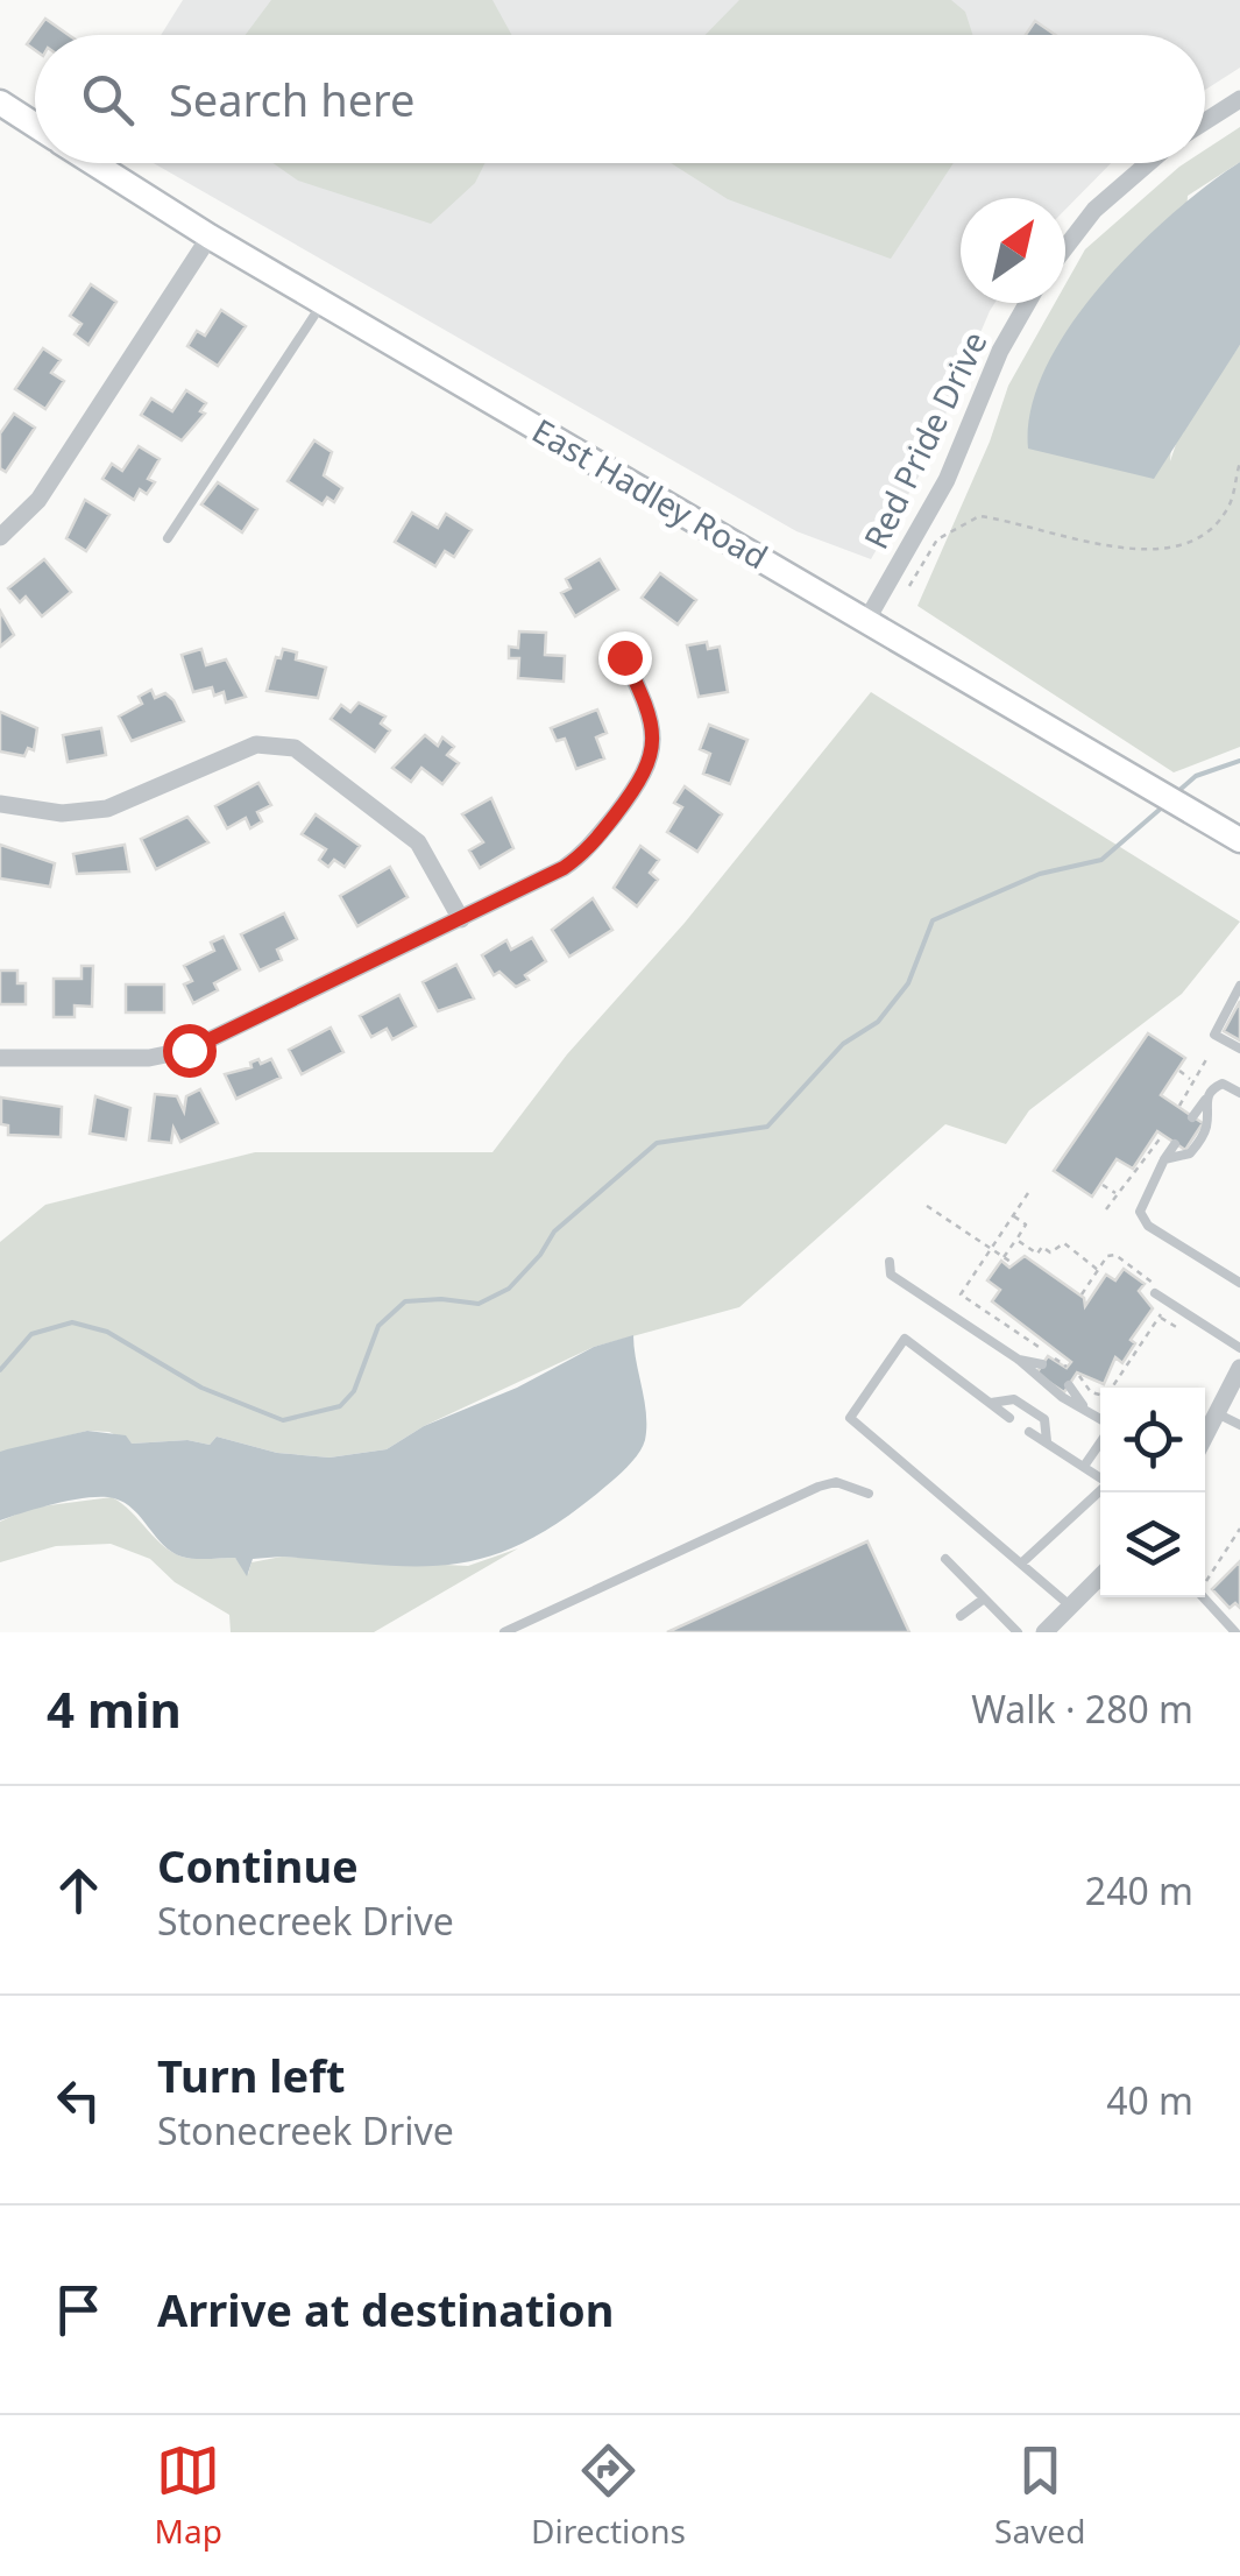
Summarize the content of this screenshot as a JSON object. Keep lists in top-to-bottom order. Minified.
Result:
{"streets":{"street":["Red Pride Drive","East Hadley Road"]},"crossings":[["Red Pride Drive","East Hadley Road"]],"north":"top right","page":{"search":"Search here","heading":["4 min","Walk · 280 m"],"list":[["Continue","Stonecreek Drive","240 m"],["Turn left","Stonecreek Drive","40 m"],"Arrive at destination"],"nav":["Map","Directions","Saved"]}}
